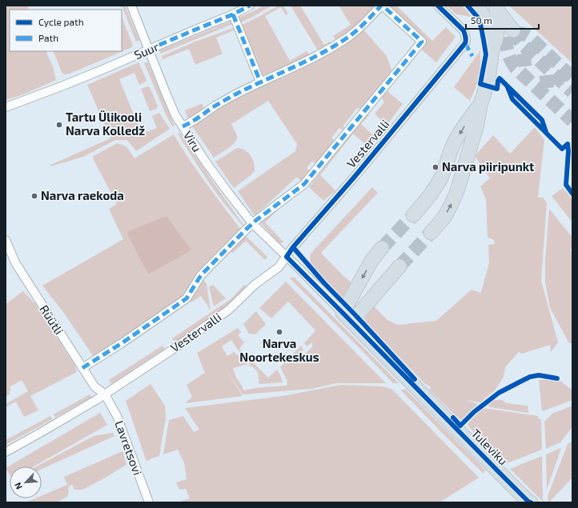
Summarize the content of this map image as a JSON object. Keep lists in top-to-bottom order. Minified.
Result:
{"streets":{"highway":["Tuleviku"],"street":["Suur","Viru","Vestervalli","Rüütli","Lavretsovi"]},"crossings":[["Suur","Viru"],["Viru","Vestervalli"],["Viru","Tuleviku"],["Vestervalli","Rüütli"],["Vestervalli","Tuleviku"],["Vestervalli","Lavretsovi"],["Rüütli","Lavretsovi"]],"places":["Tartu Ülikooli Narva Kolledž","Narva piiripunkt","Narva raekoda","Narva Noortekeskus"],"legend":["Cycle path","Path"],"scale_bar":"50 m","north":"bottom left"}
